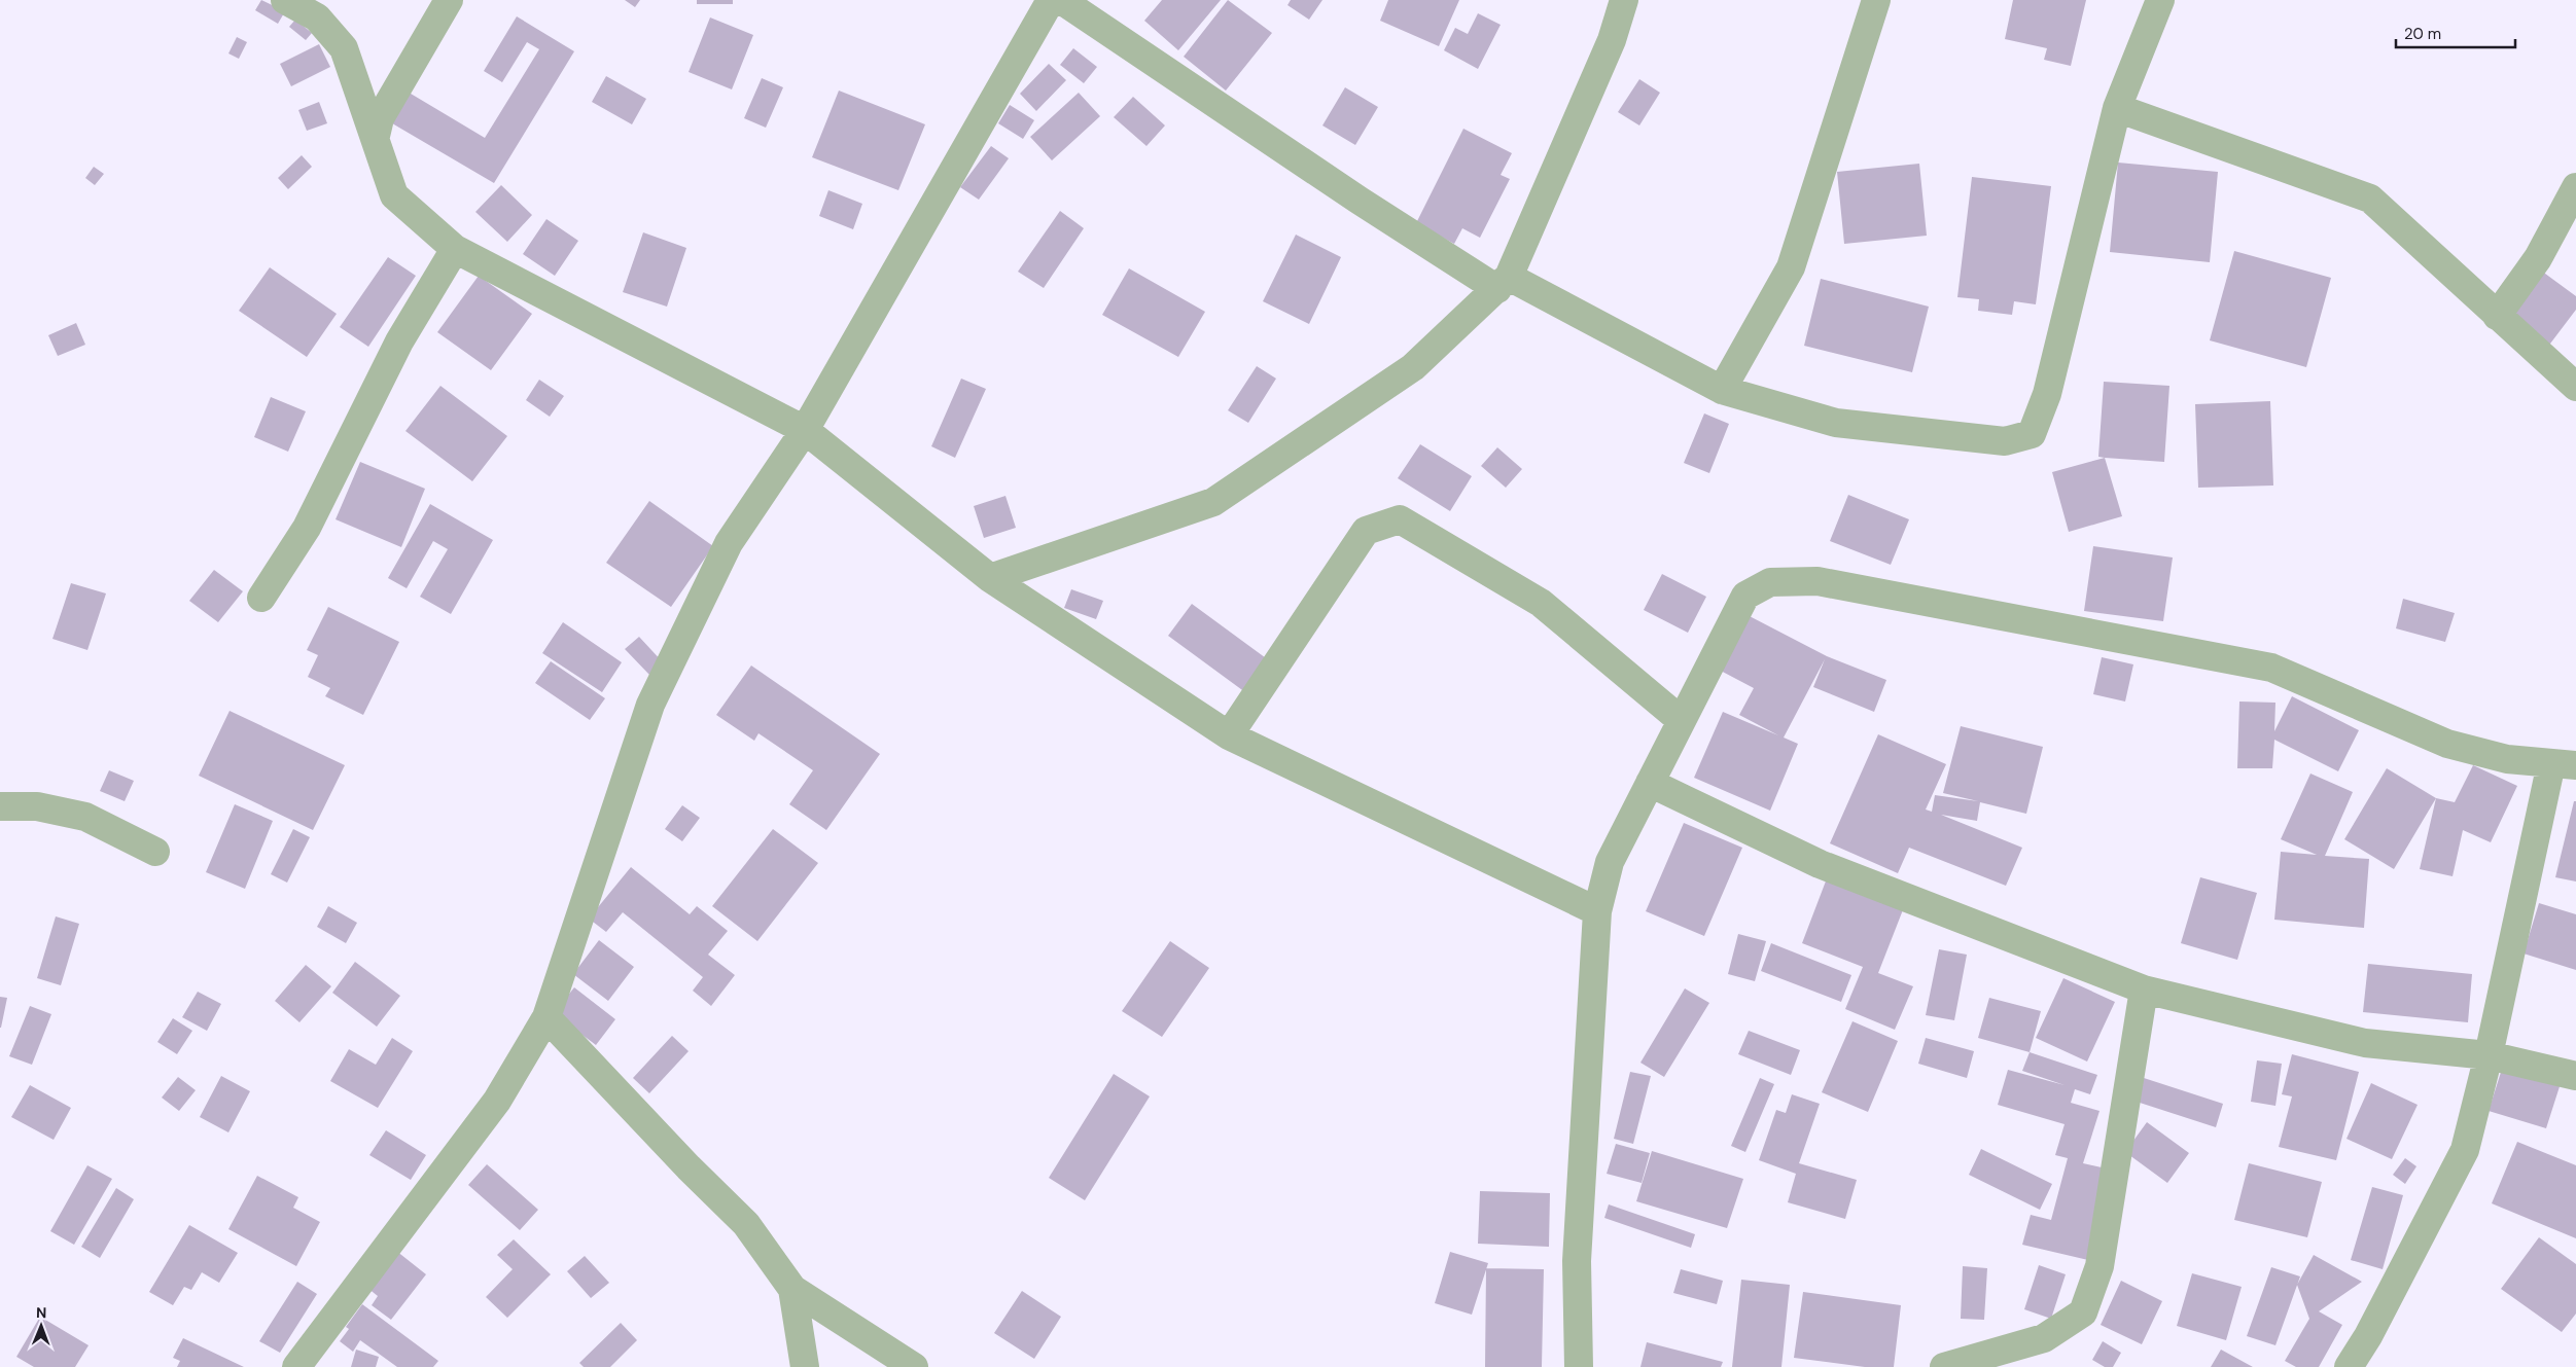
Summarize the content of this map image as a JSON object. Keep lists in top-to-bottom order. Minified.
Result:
{"scale_bar":"20 m","north":"top"}
